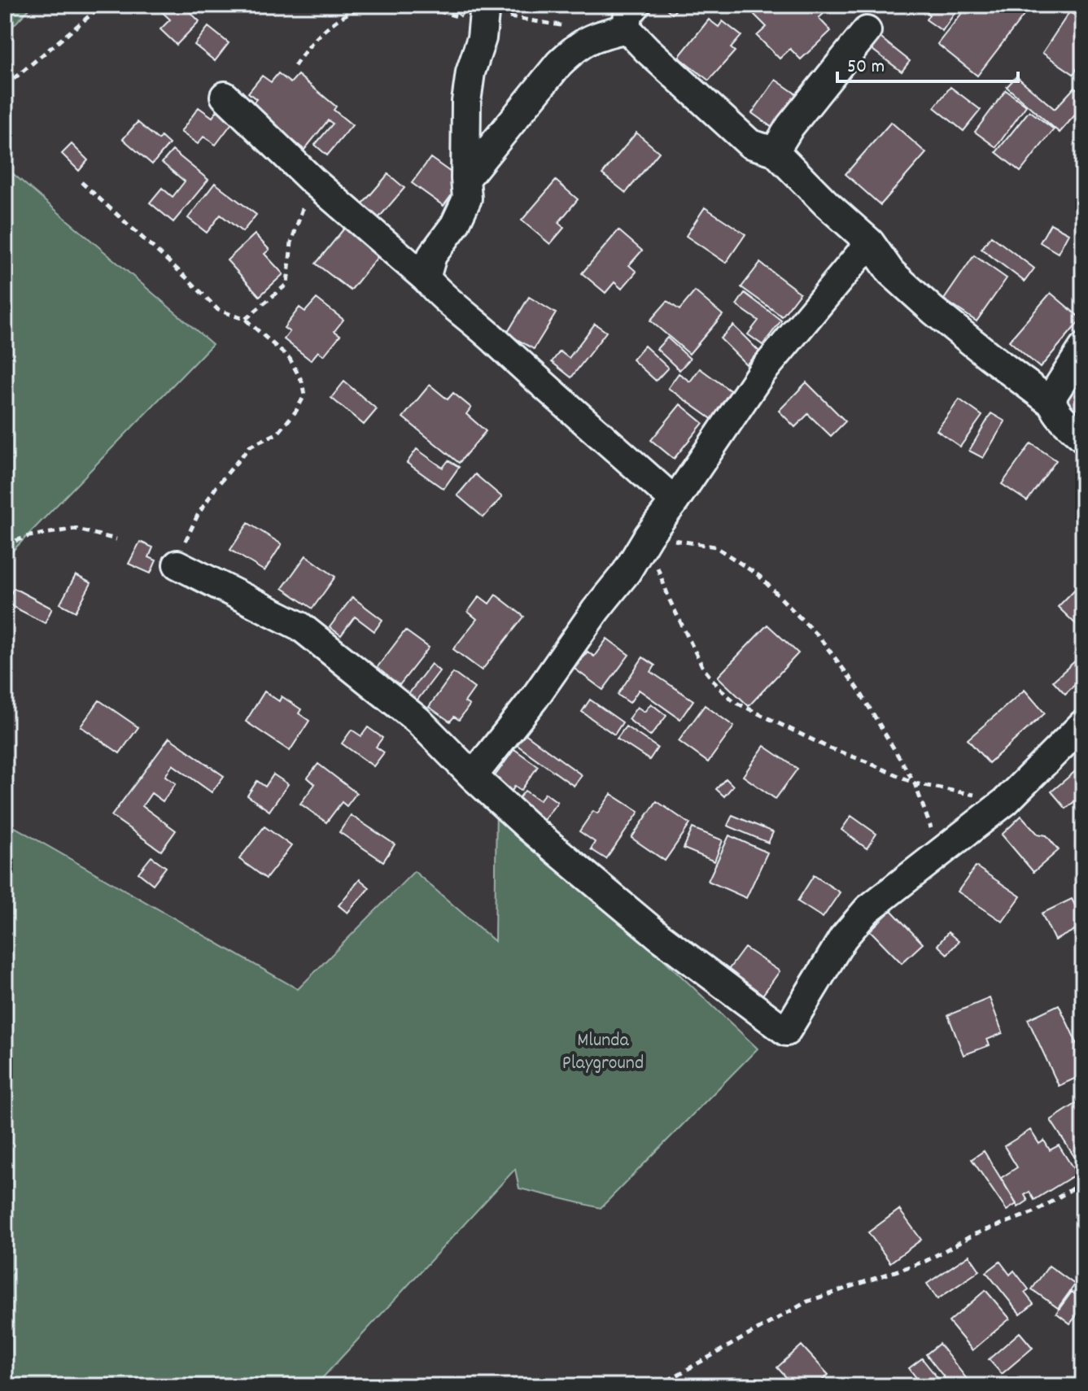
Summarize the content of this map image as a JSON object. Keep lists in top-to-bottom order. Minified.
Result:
{"parks":["Mlunda Playground"],"scale_bar":"50 m"}
